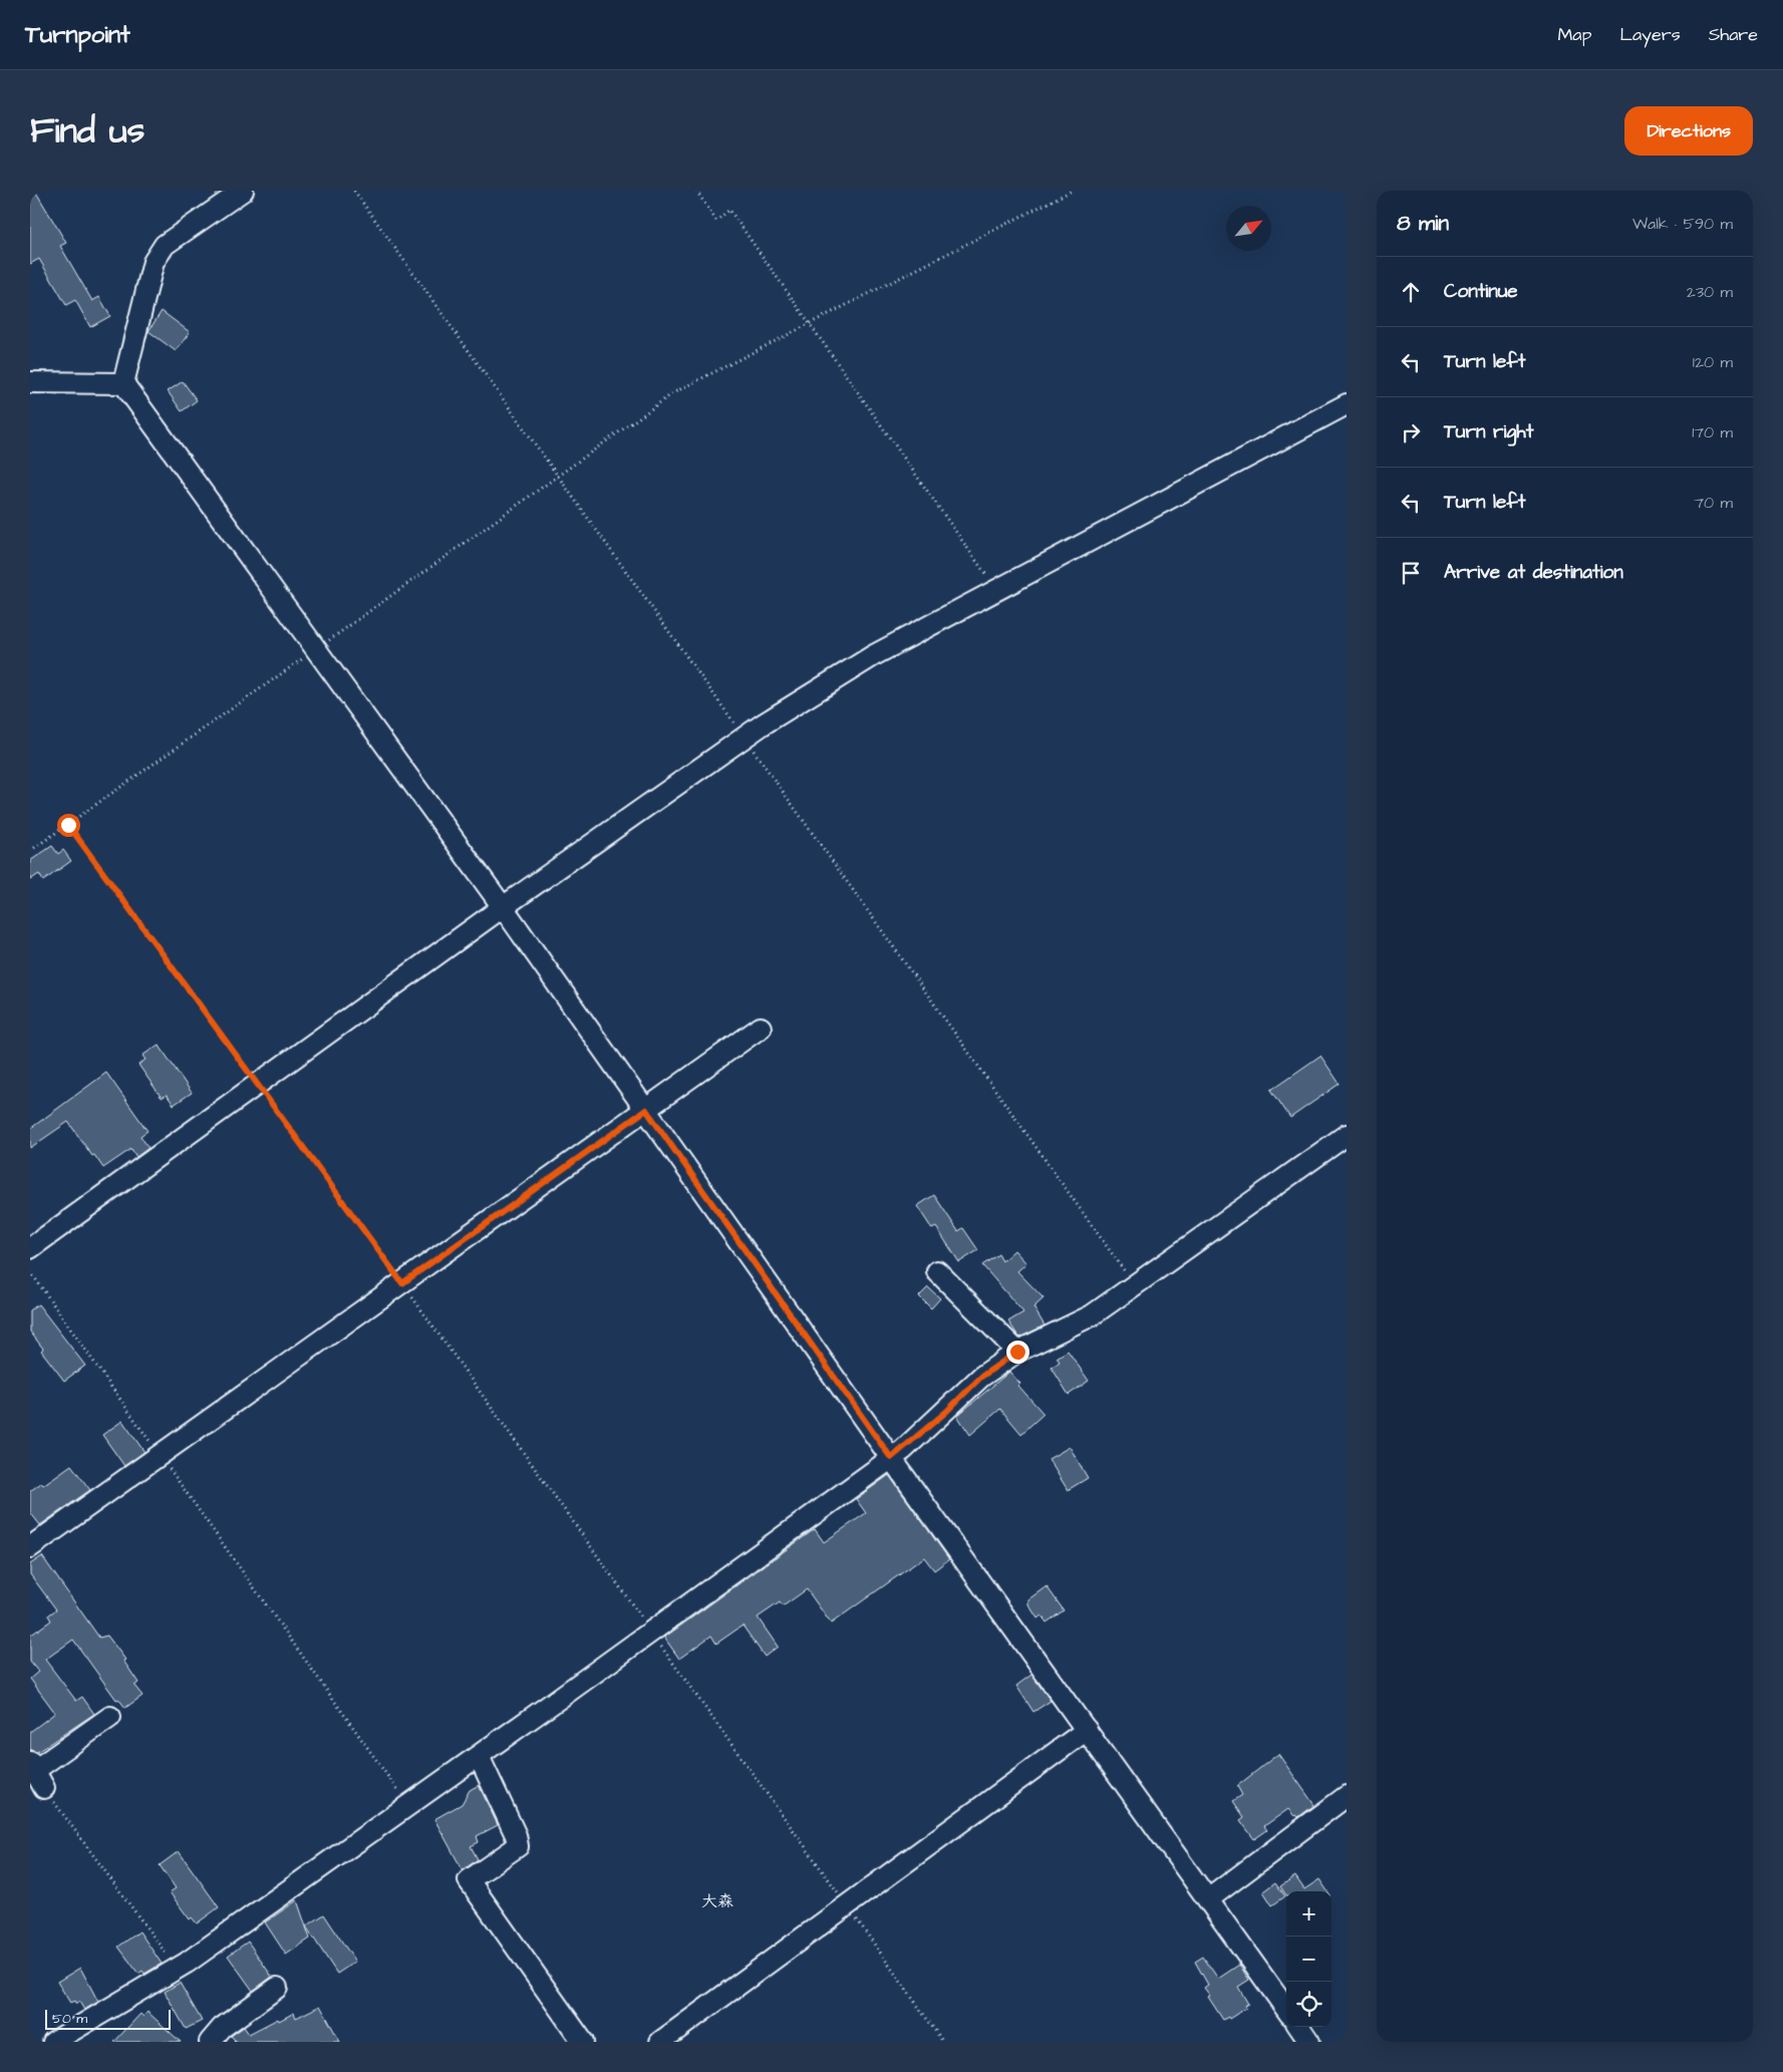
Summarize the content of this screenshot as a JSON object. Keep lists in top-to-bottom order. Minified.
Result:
{"districts":["大森"],"scale_bar":"50 m","north":"top right","page":{"header":"Turnpoint","nav":["Map","Layers","Share"],"title":"Find us","buttons":"Directions","heading":["8 min","Walk · 590 m"],"list":[["Continue","230 m"],["Turn left","120 m"],["Turn right","170 m"],["Turn left","70 m"],"Arrive at destination"],"map_buttons":["+","−"],"scale":"50 m"}}
